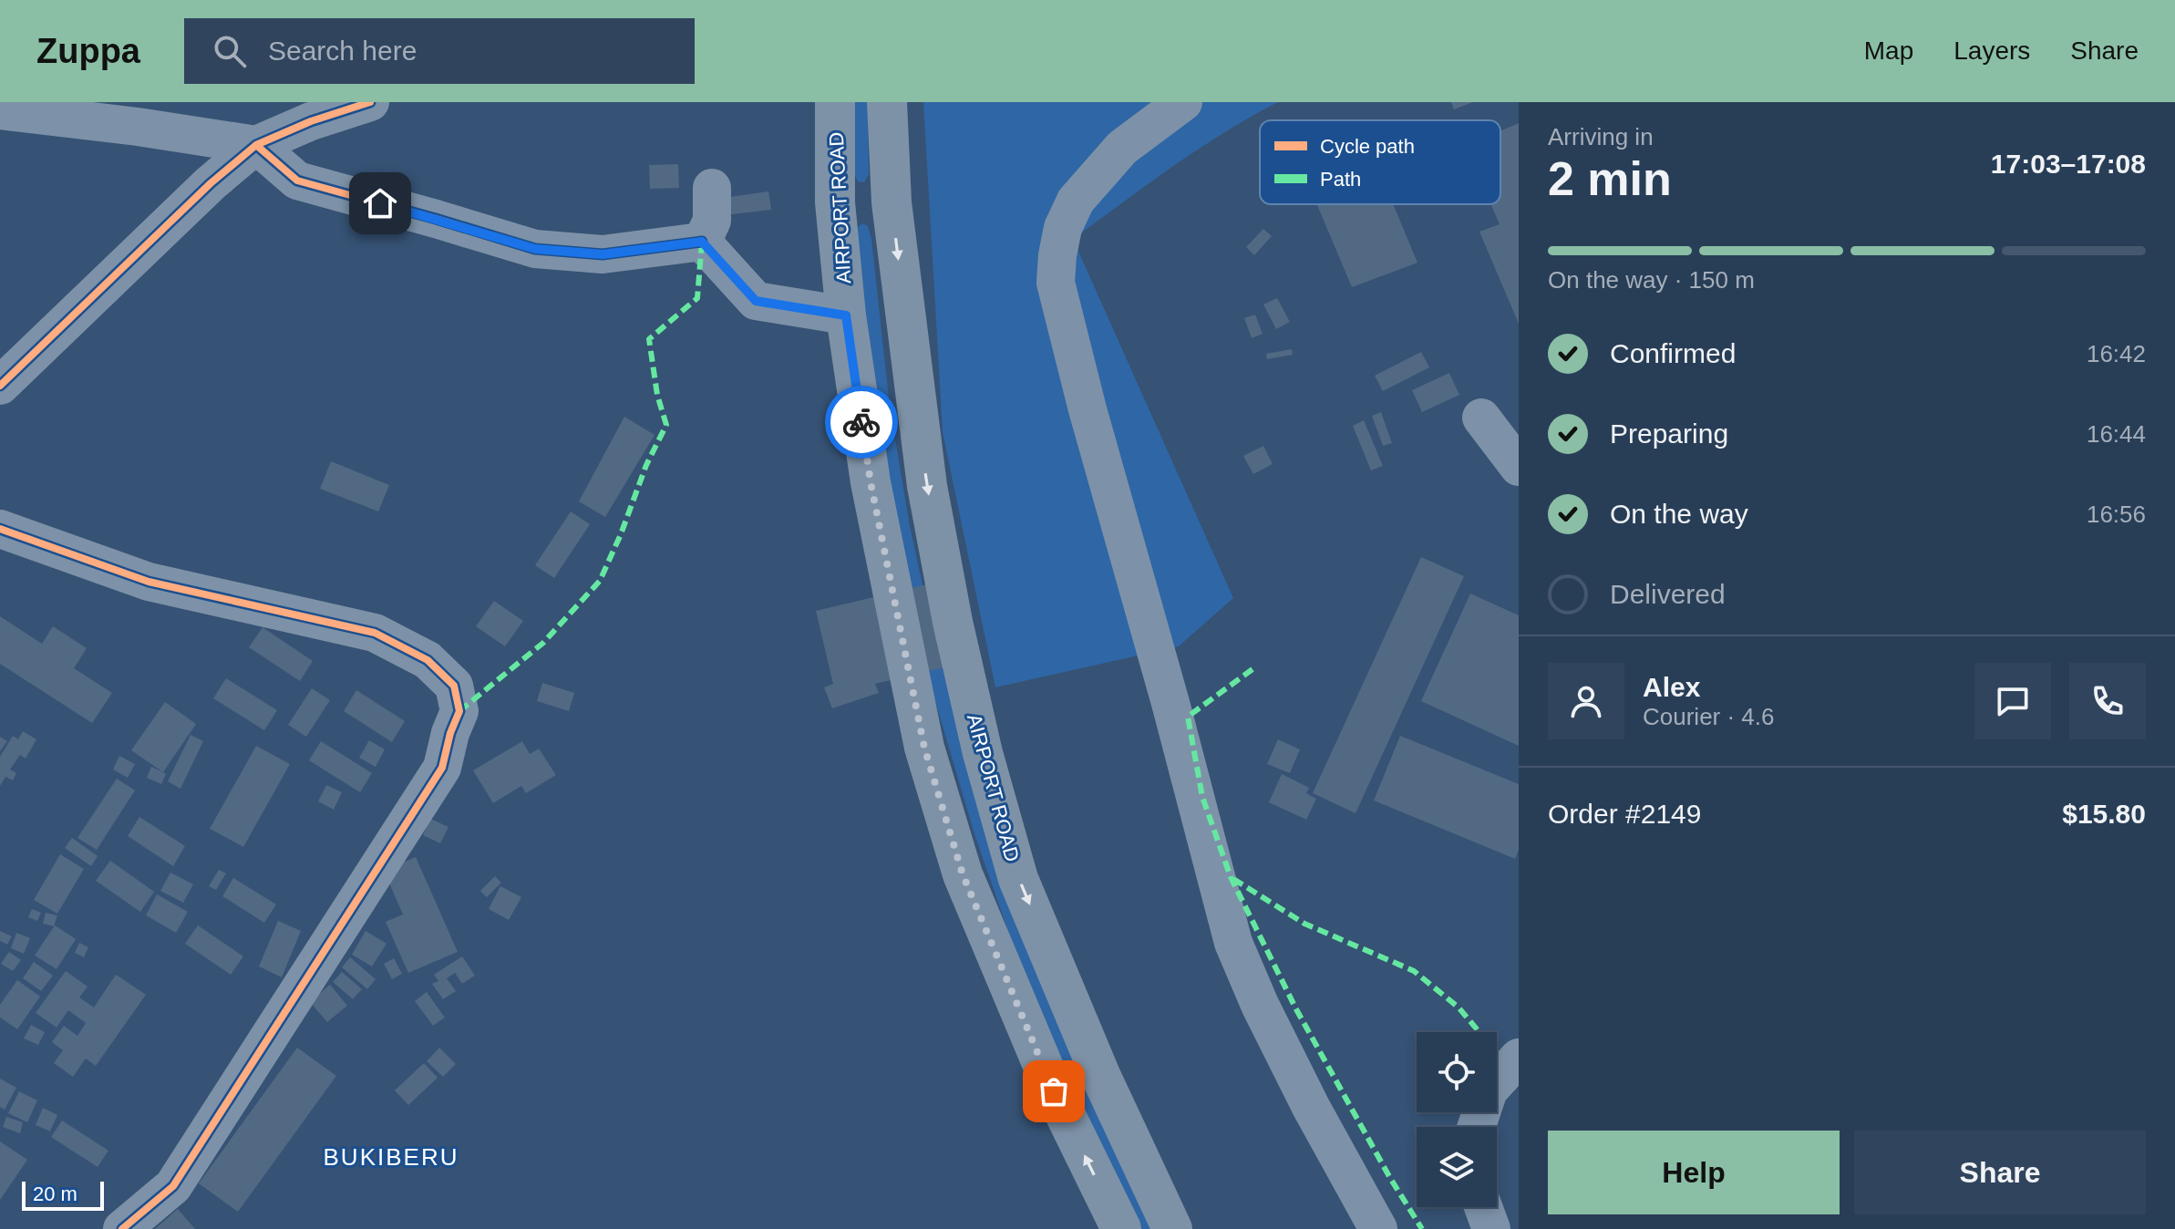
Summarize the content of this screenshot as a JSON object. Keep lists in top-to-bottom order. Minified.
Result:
{"streets":{"highway":["AIRPORT ROAD"]},"districts":["BUKIBERU"],"legend":["Cycle path","Path"],"scale_bar":"20 m","page":{"header":"Zuppa","search":"Search here","nav":["Map","Layers","Share"],"heading":["2 min","Arriving in","17:03–17:08"],"panel":["Alex","Courier · 4.6","Order #2149","$15.80"],"bar":"On the way · 150 m","list":[["Confirmed","16:42"],["Preparing","16:44"],["On the way","16:56"],"Delivered"],"buttons":["Help","Share"],"scale":"20 m"}}
